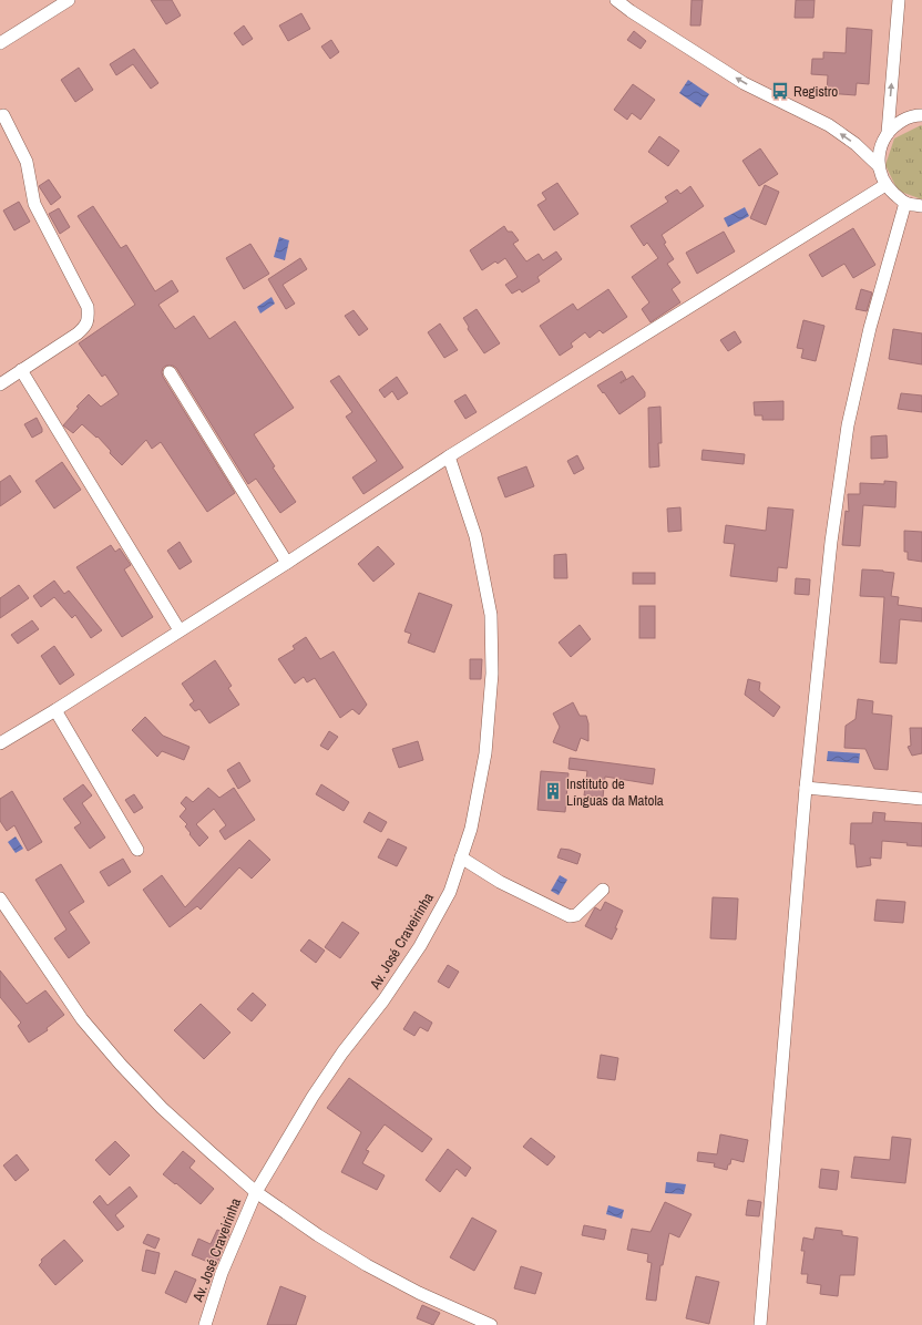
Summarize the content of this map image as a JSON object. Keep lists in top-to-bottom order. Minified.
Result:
{"streets":{"street":["Av. José Craveirinha"]},"places":{"bus stop":["Registro"],"building":["Instituto de Línguas da Matola"]}}
